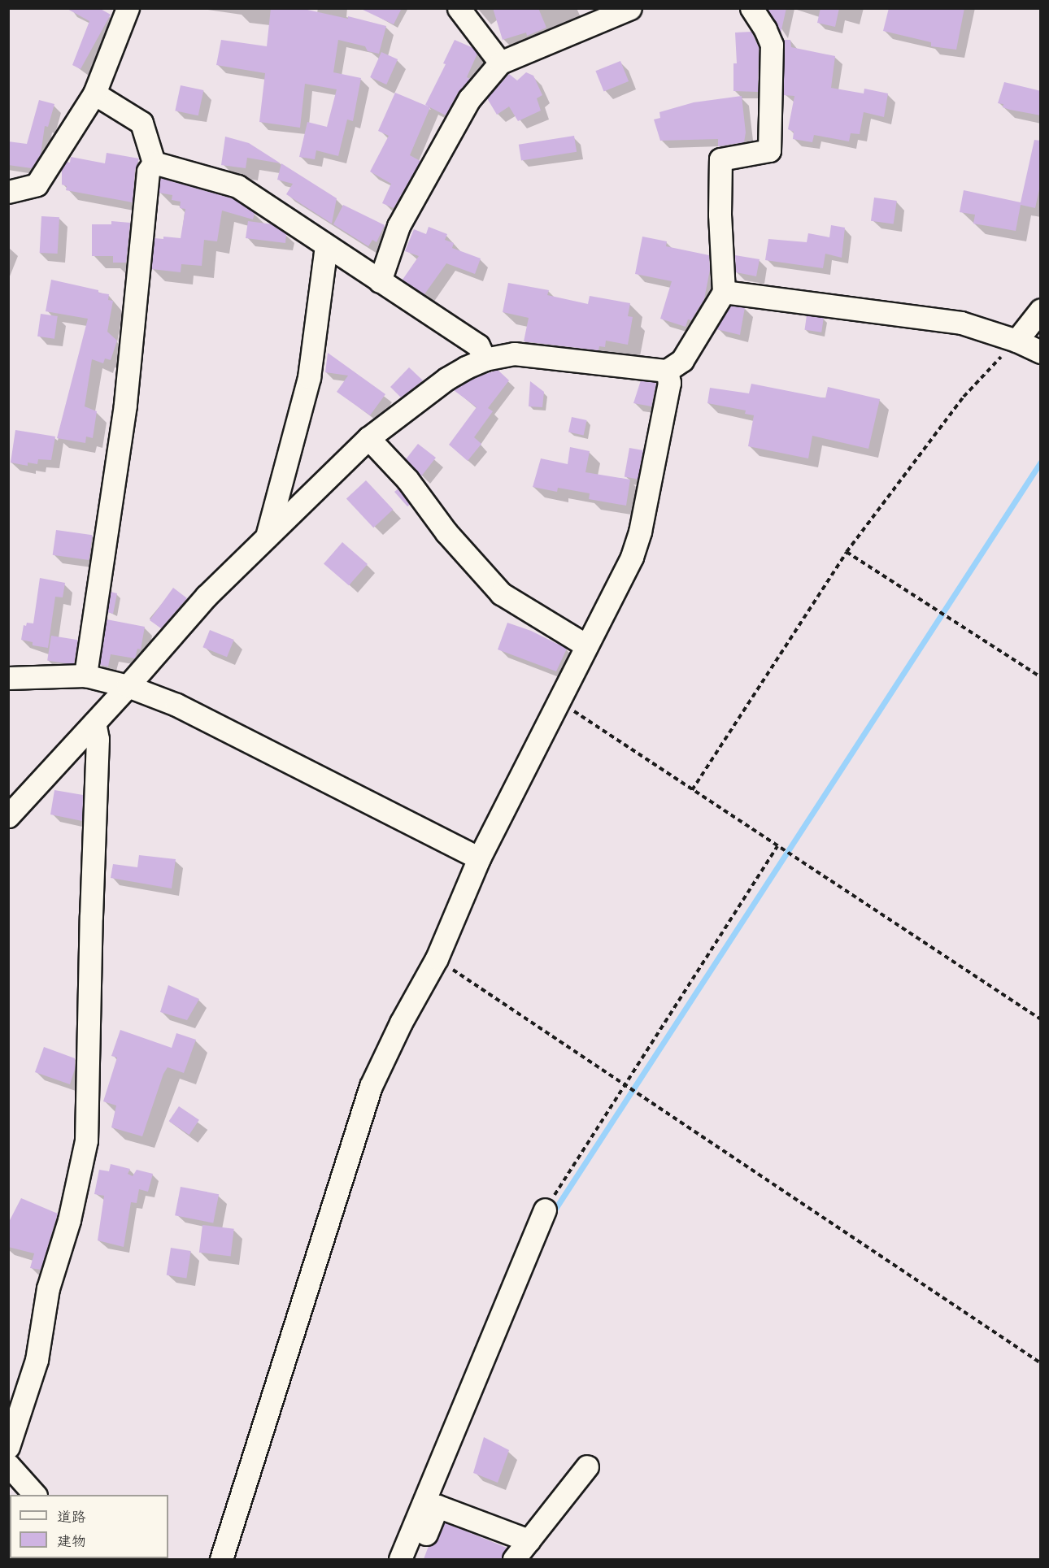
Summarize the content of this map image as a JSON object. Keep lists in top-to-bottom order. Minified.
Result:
{"legend":["道路","建物"]}
